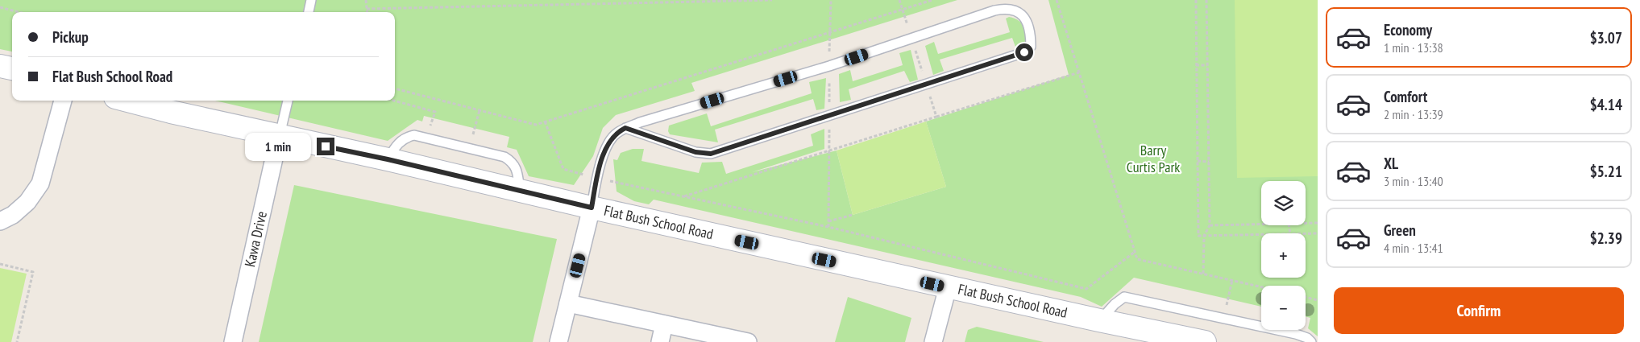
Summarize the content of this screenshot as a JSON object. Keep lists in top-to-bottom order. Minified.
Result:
{"streets":{"main road":["Flat Bush School Road"],"street":["Kawa Drive"]},"crossings":[["Flat Bush School Road","Kawa Drive"]],"parks":["Barry Curtis Park"],"page":{"list":[{"name":"Economy","note":"1 min · 13:38","value":"$3.07"},{"name":"Comfort","note":"2 min · 13:39","value":"$4.14"},{"name":"XL","note":"3 min · 13:40","value":"$5.21"},{"name":"Green","note":"4 min · 13:41","value":"$2.39"}],"banner":["Pickup","Flat Bush School Road"],"bubble":"1 min","map_buttons":["+","−"],"buttons":"Confirm"}}
